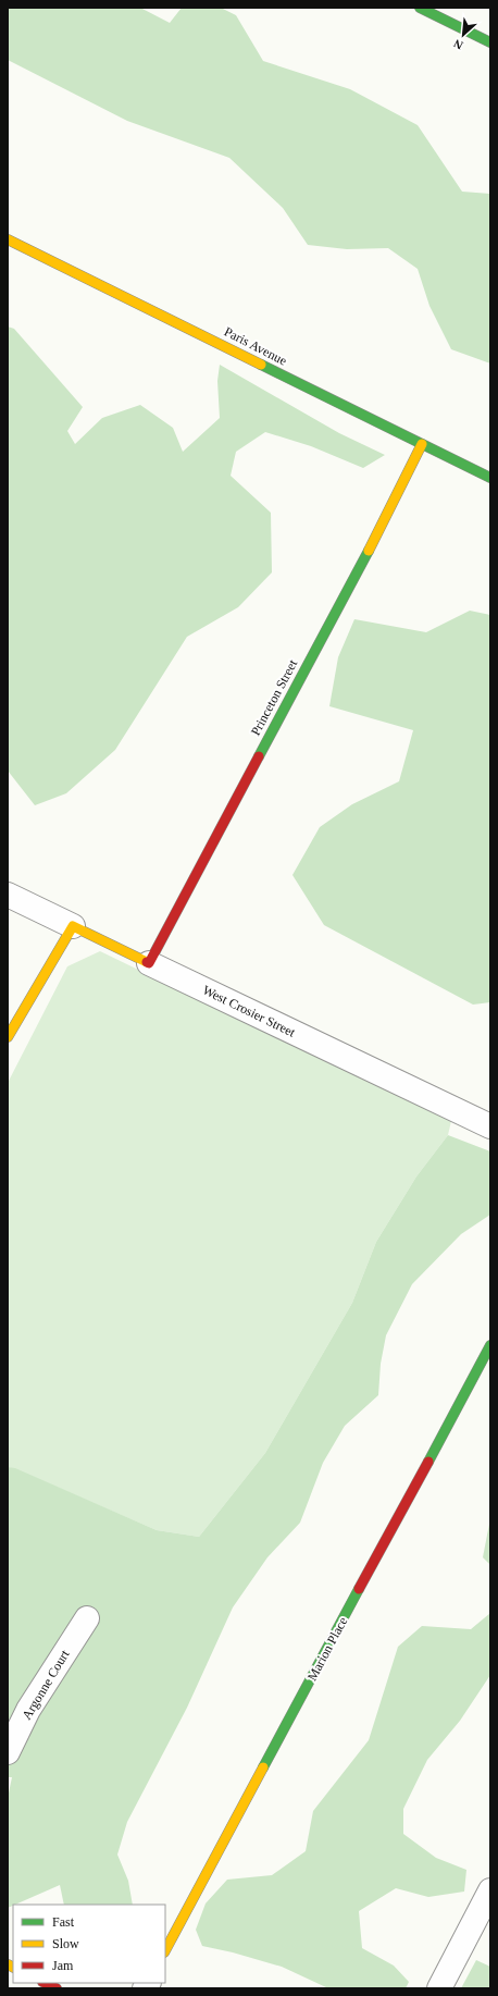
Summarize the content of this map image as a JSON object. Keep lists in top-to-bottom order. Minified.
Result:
{"streets":{"street":["Paris Avenue","Princeton Street","West Crosier Street","Marion Place","Argonne Court"]},"crossings":[["Paris Avenue","Princeton Street"],["Princeton Street","West Crosier Street"]],"legend":["Fast","Slow","Jam"],"north":"bottom left"}
